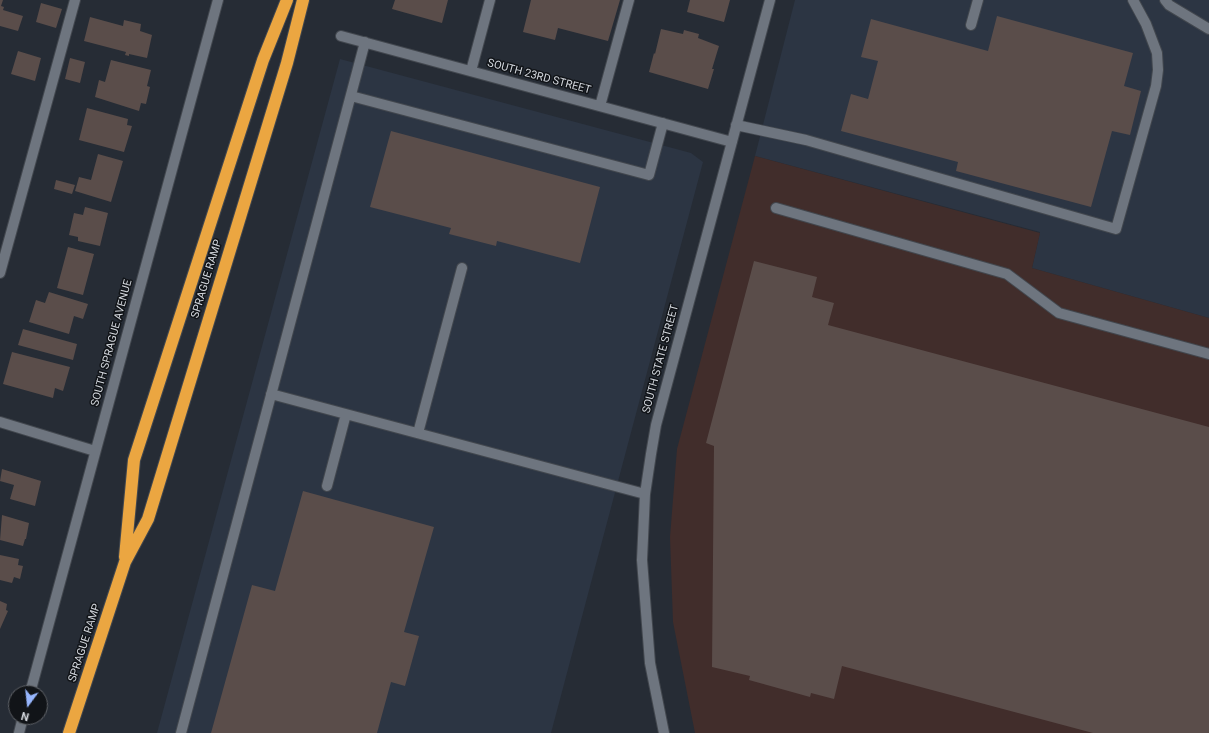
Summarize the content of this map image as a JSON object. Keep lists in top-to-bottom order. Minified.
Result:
{"streets":{"highway":["SPRAGUE RAMP"],"street":["SOUTH 23RD STREET","SOUTH SPRAGUE AVENUE","SOUTH STATE STREET"]},"crossings":[["SOUTH 23RD STREET","SOUTH STATE STREET"]],"north":"bottom"}
